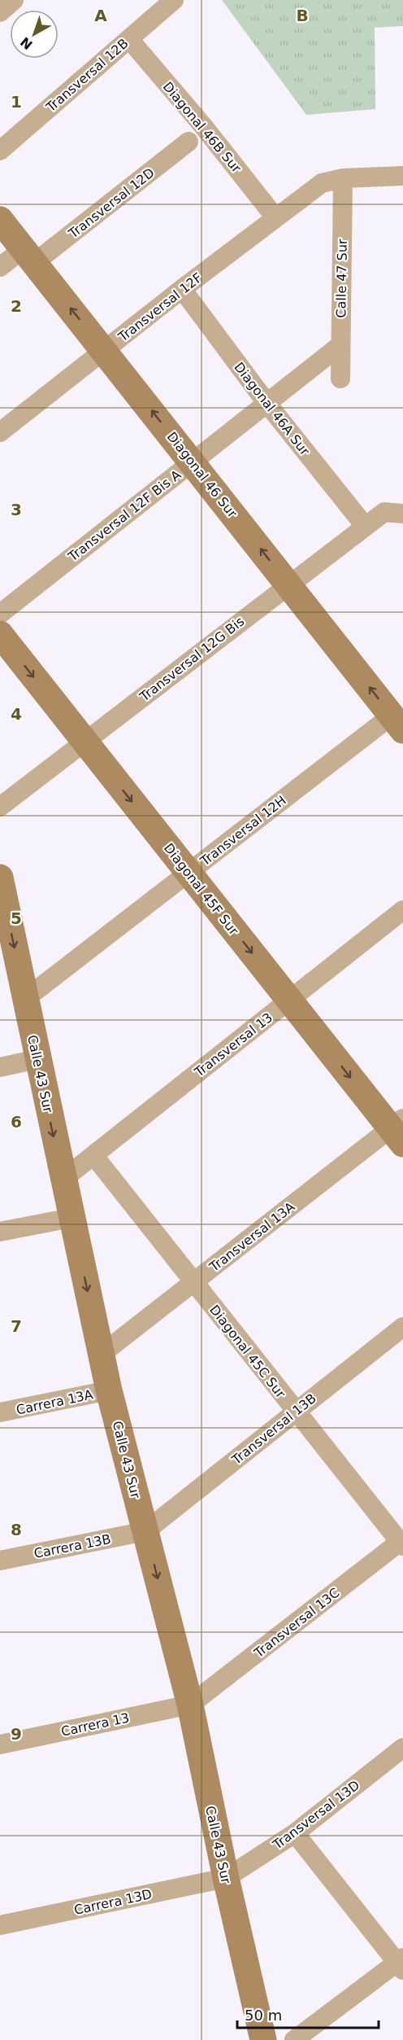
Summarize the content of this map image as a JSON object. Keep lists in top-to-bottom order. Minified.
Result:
{"streets":{"street":["Transversal 12B","Diagonal 46B Sur","Transversal 12D","Calle 47 Sur","Transversal 12F","Diagonal 46A Sur","Diagonal 46 Sur","Transversal 12F Bis A","Transversal 12G Bis","Transversal 12H","Diagonal 45F Sur","Transversal 13","Calle 43 Sur","Transversal 13A","Diagonal 45C Sur","Carrera 13A","Transversal 13B","Carrera 13B","Transversal 13C","Carrera 13","Transversal 13D","Carrera 13D"]},"crossings":[["Transversal 12B","Diagonal 46B Sur"],["Diagonal 46B Sur","Transversal 12F"],["Transversal 12D","Diagonal 46 Sur"],["Calle 47 Sur","Transversal 12F"],["Calle 47 Sur","Transversal 12F Bis A"],["Transversal 12F","Diagonal 46A Sur"],["Transversal 12F","Diagonal 46 Sur"],["Diagonal 46A Sur","Transversal 12F Bis A"],["Diagonal 46A Sur","Transversal 12G Bis"],["Diagonal 46 Sur","Transversal 12F Bis A"],["Diagonal 46 Sur","Transversal 12G Bis"],["Diagonal 46 Sur","Transversal 12H"],["Transversal 12G Bis","Diagonal 45F Sur"],["Transversal 12H","Diagonal 45F Sur"],["Transversal 12H","Calle 43 Sur"],["Diagonal 45F Sur","Transversal 13"],["Diagonal 45F Sur","Transversal 13A"],["Transversal 13","Calle 43 Sur"],["Transversal 13","Diagonal 45C Sur"],["Calle 43 Sur","Transversal 13A"],["Calle 43 Sur","Carrera 13A"],["Calle 43 Sur","Transversal 13B"],["Calle 43 Sur","Carrera 13B"],["Calle 43 Sur","Transversal 13C"],["Calle 43 Sur","Carrera 13"],["Calle 43 Sur","Transversal 13D"],["Calle 43 Sur","Carrera 13D"],["Transversal 13A","Diagonal 45C Sur"],["Diagonal 45C Sur","Transversal 13B"],["Diagonal 45C Sur","Transversal 13C"],["Transversal 13B","Carrera 13B"],["Transversal 13C","Carrera 13"],["Transversal 13D","Carrera 13D"]],"one_way":["Diagonal 46 Sur","Diagonal 45F Sur","Calle 43 Sur"],"scale_bar":"50 m","north":"bottom left","grid":{"columns":["A","B"],"rows":["1","2","3","4","5","6","7","8","9"]}}
